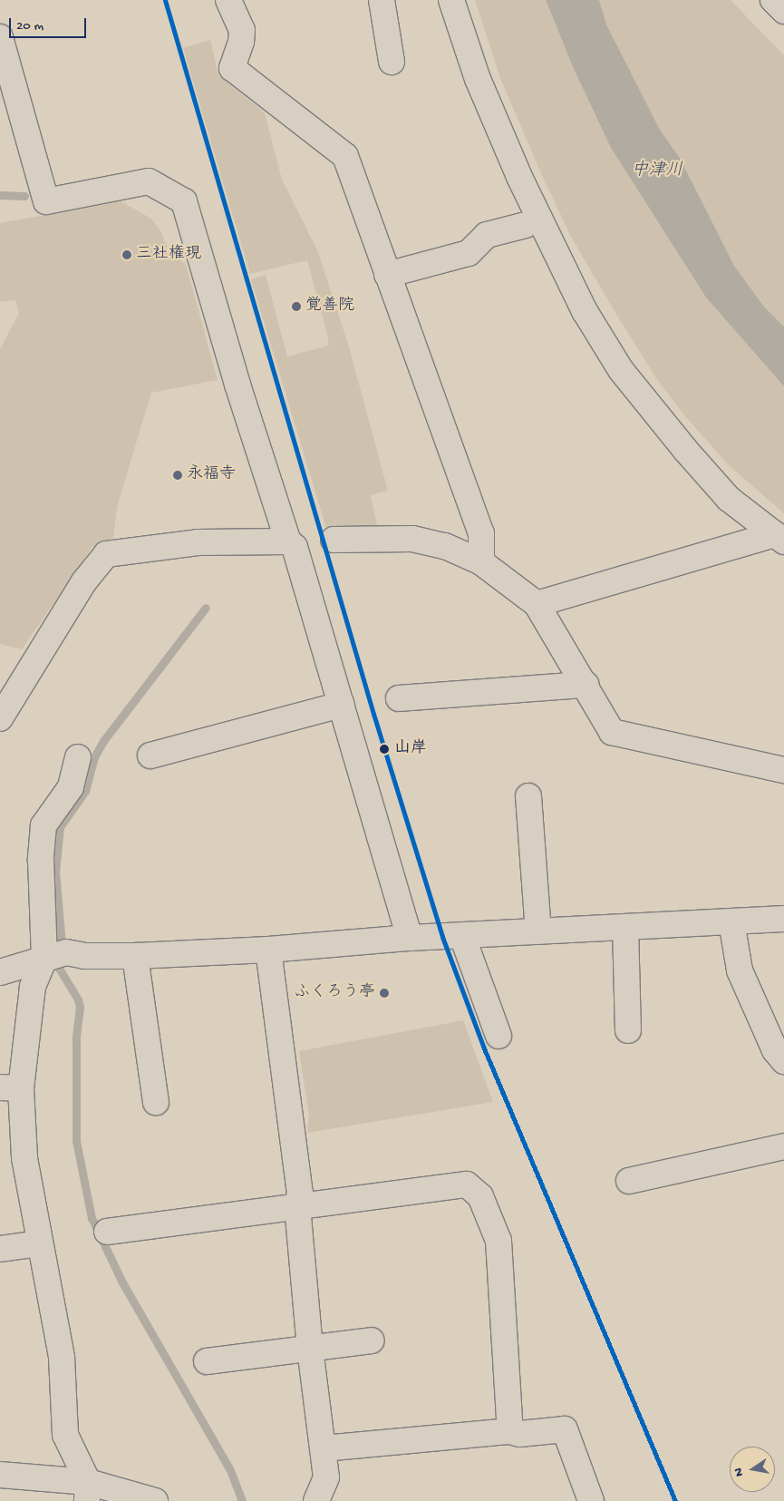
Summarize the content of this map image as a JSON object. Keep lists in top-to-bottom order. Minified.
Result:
{"water":["中津川"],"places":["三社権現","覚善院","永福寺","山岸","ふくろう亭"],"scale_bar":"20 m","north":"left"}
